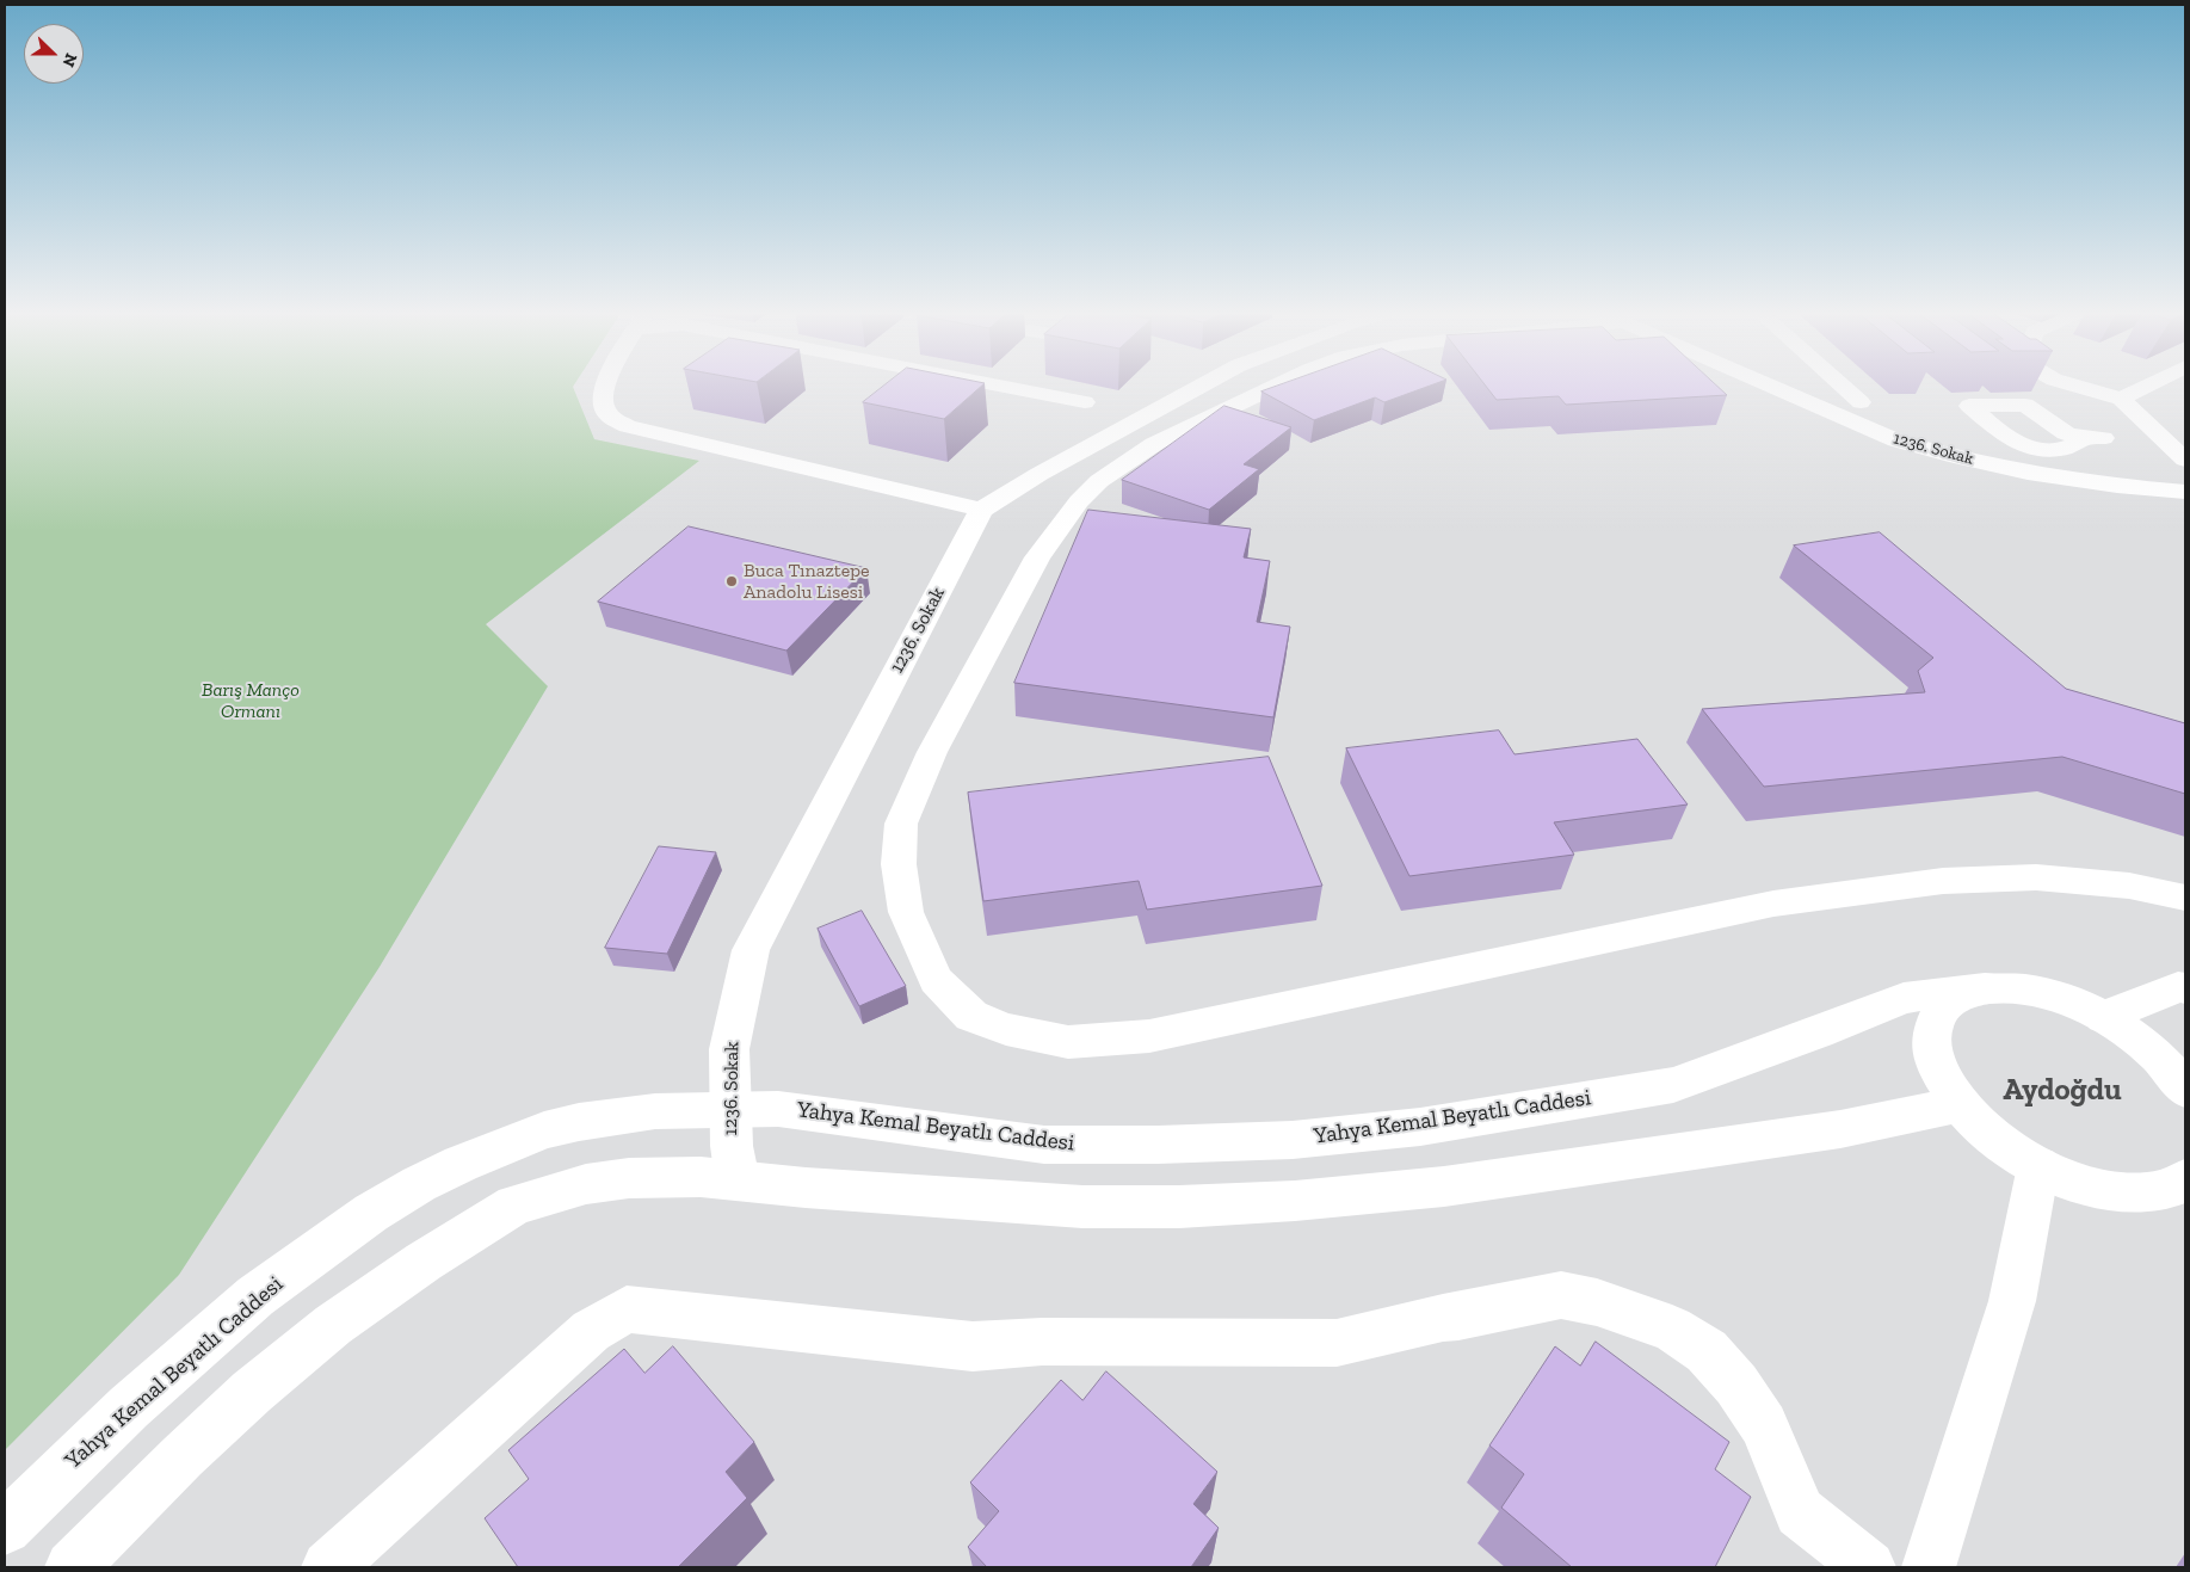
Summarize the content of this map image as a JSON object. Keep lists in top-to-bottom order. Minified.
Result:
{"streets":{"street":["1236. Sokak","Yahya Kemal Beyatlı Caddesi"]},"crossings":[["1236. Sokak","Yahya Kemal Beyatlı Caddesi"]],"districts":["Aydoğdu"],"parks":["Barış Manço Ormanı"],"places":["Buca Tınaztepe Anadolu Lisesi"],"north":"right"}
